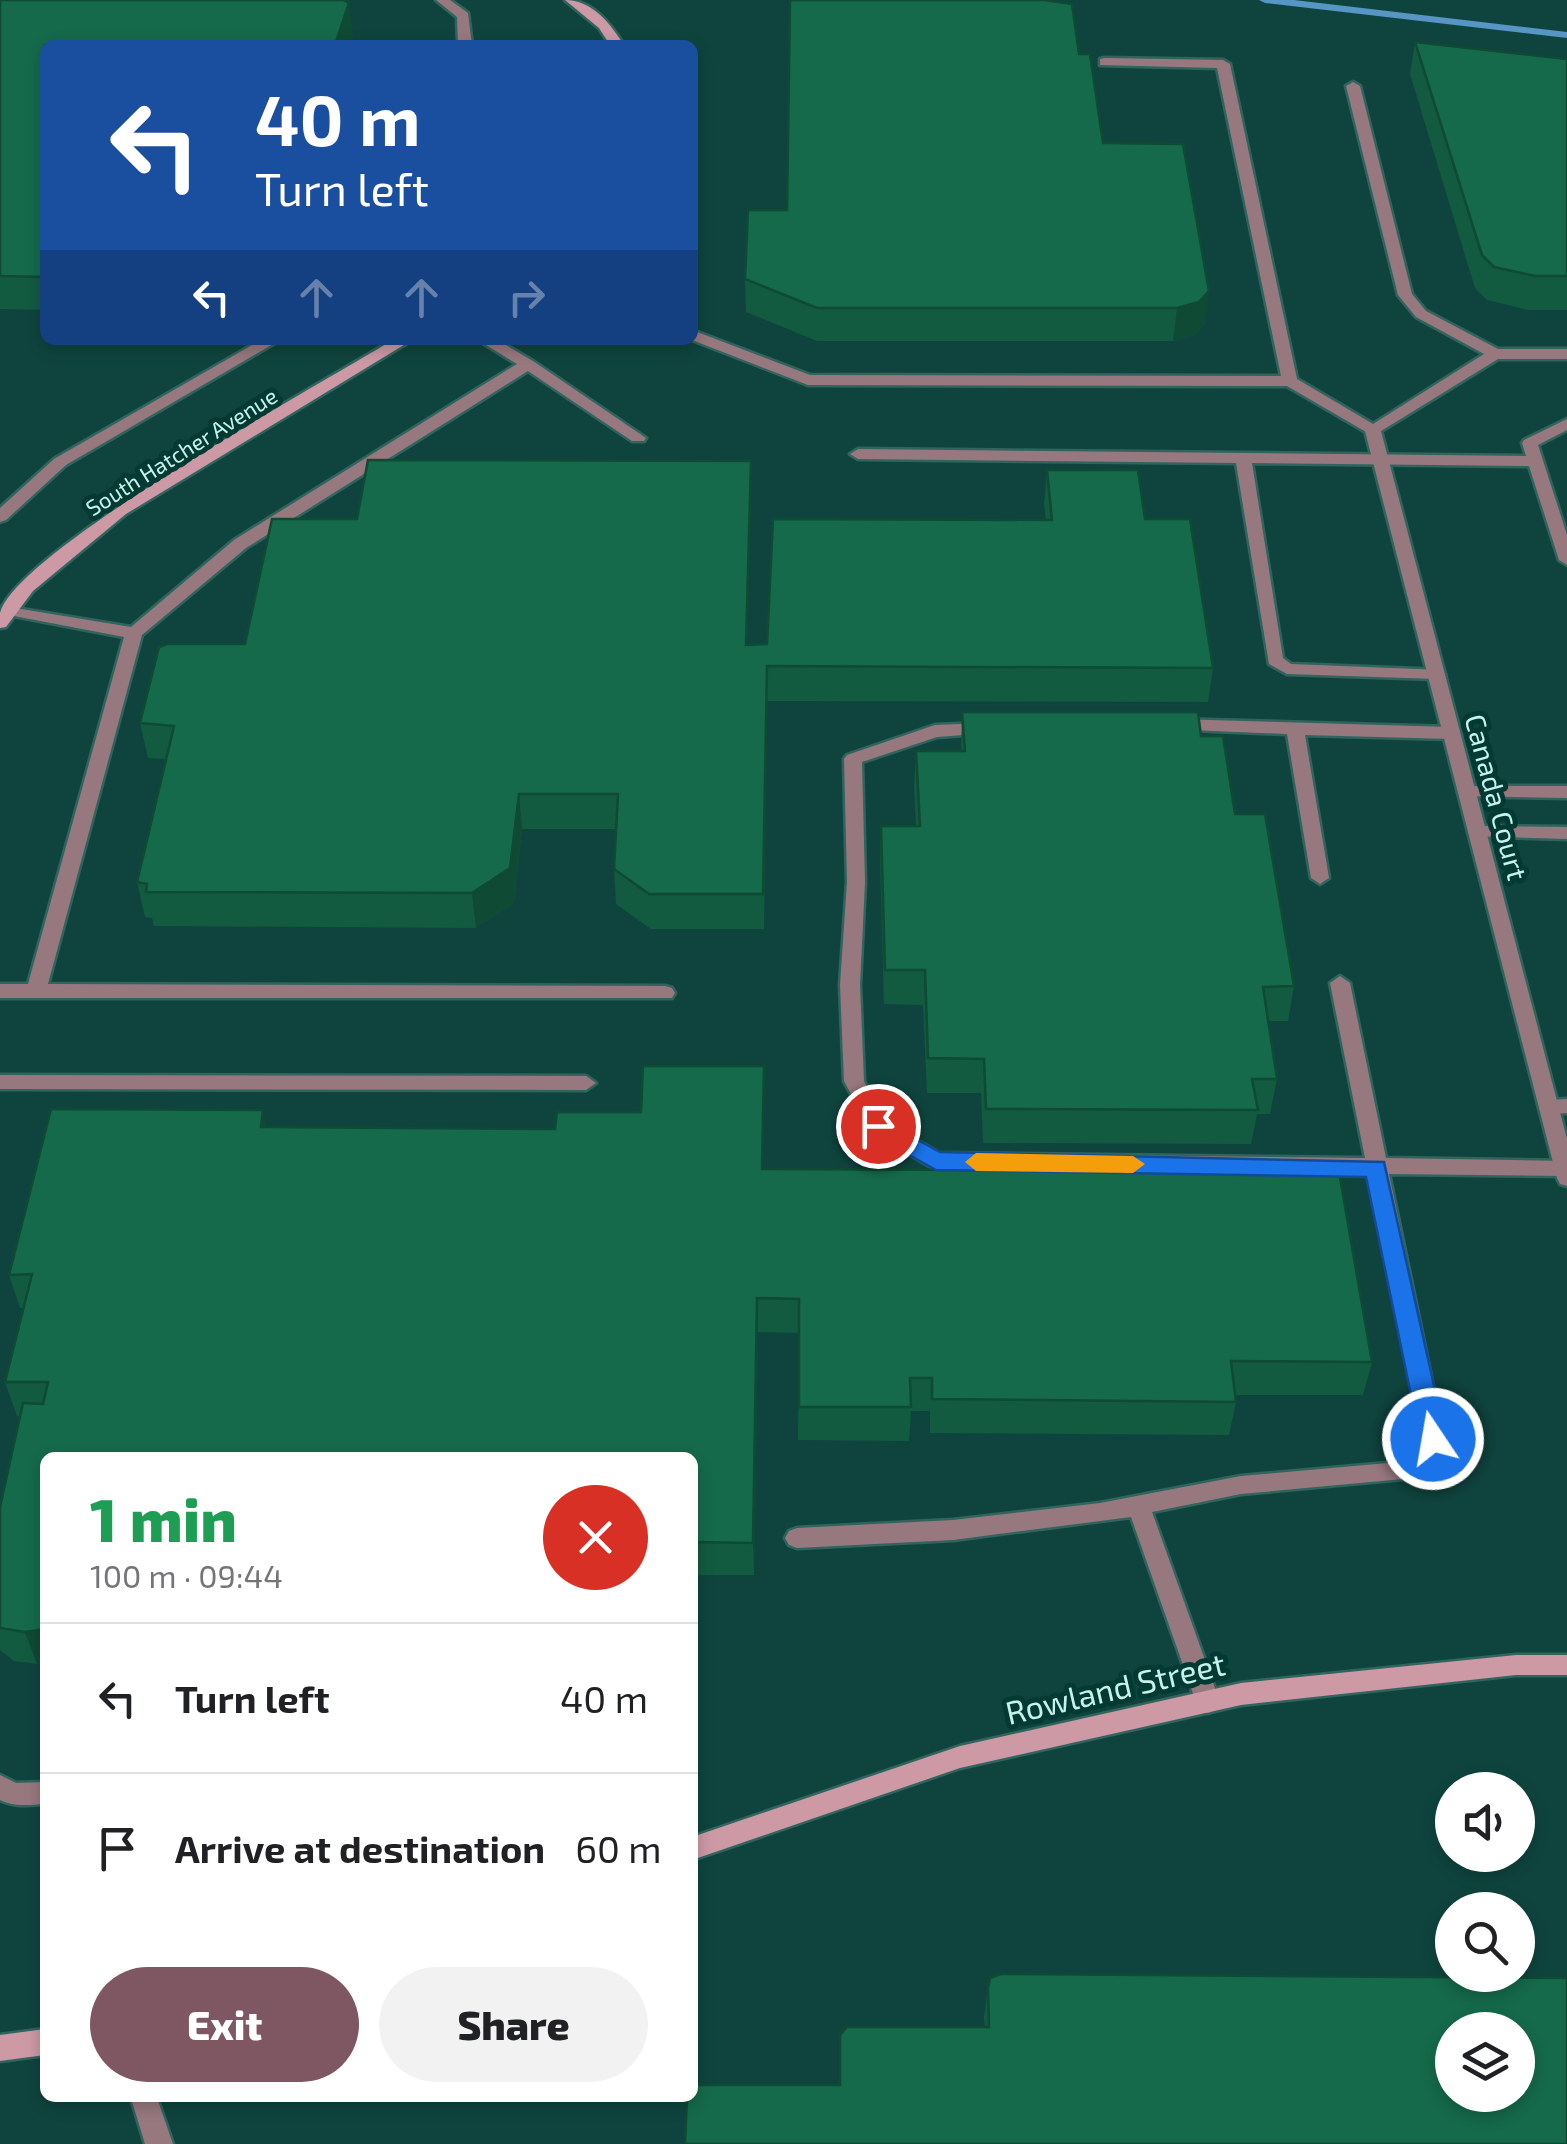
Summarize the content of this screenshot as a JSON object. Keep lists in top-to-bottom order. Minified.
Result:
{"streets":{"street":["South Hatcher Avenue","Canada Court","Rowland Street"]},"page":{"turn":["40 m","Turn left"],"heading":["1 min","100 m · 09:44"],"list":[{"name":"Turn left","value":"40 m"},{"name":"Arrive at destination","value":"60 m"}],"buttons":["Exit","Share"]}}
